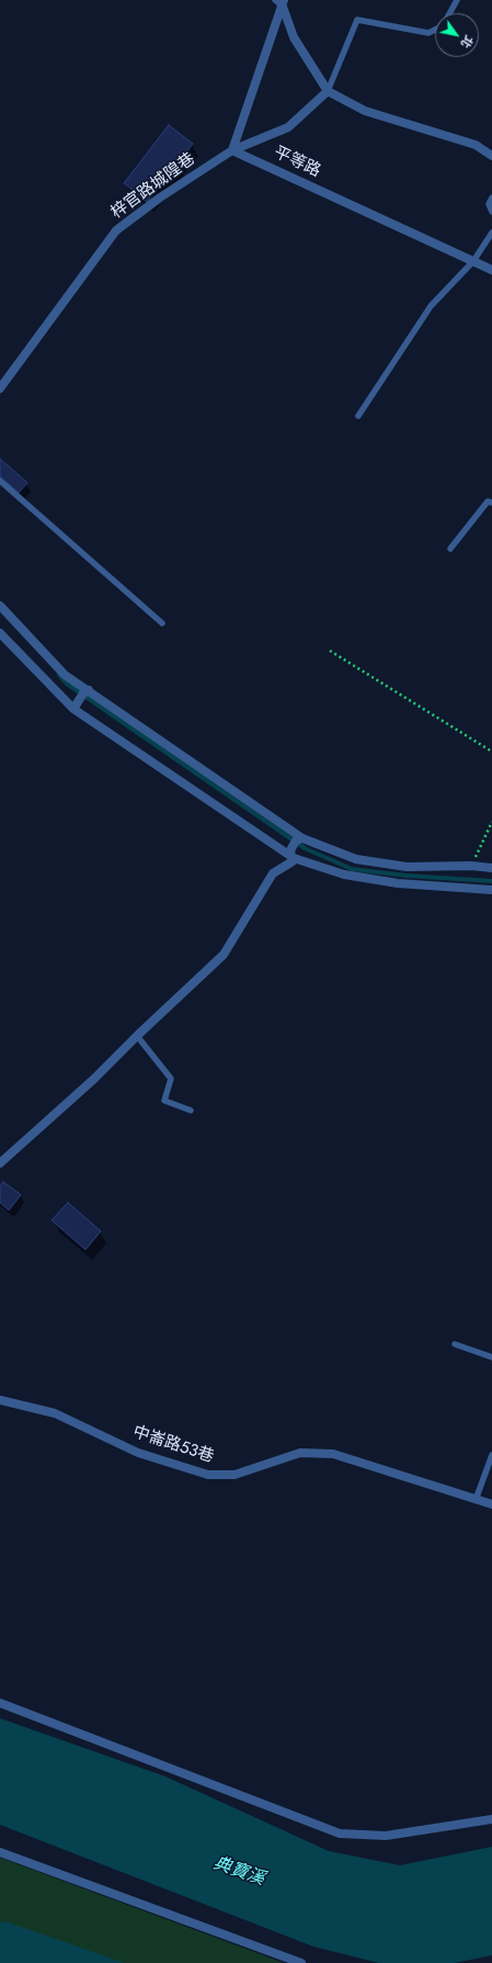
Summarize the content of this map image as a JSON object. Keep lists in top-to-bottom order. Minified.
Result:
{"streets":{"street":["平等路","梓官路城隍巷","中崙路53巷"]},"crossings":[["平等路","梓官路城隍巷"]],"water":["典寶溪"],"north":"bottom right"}
